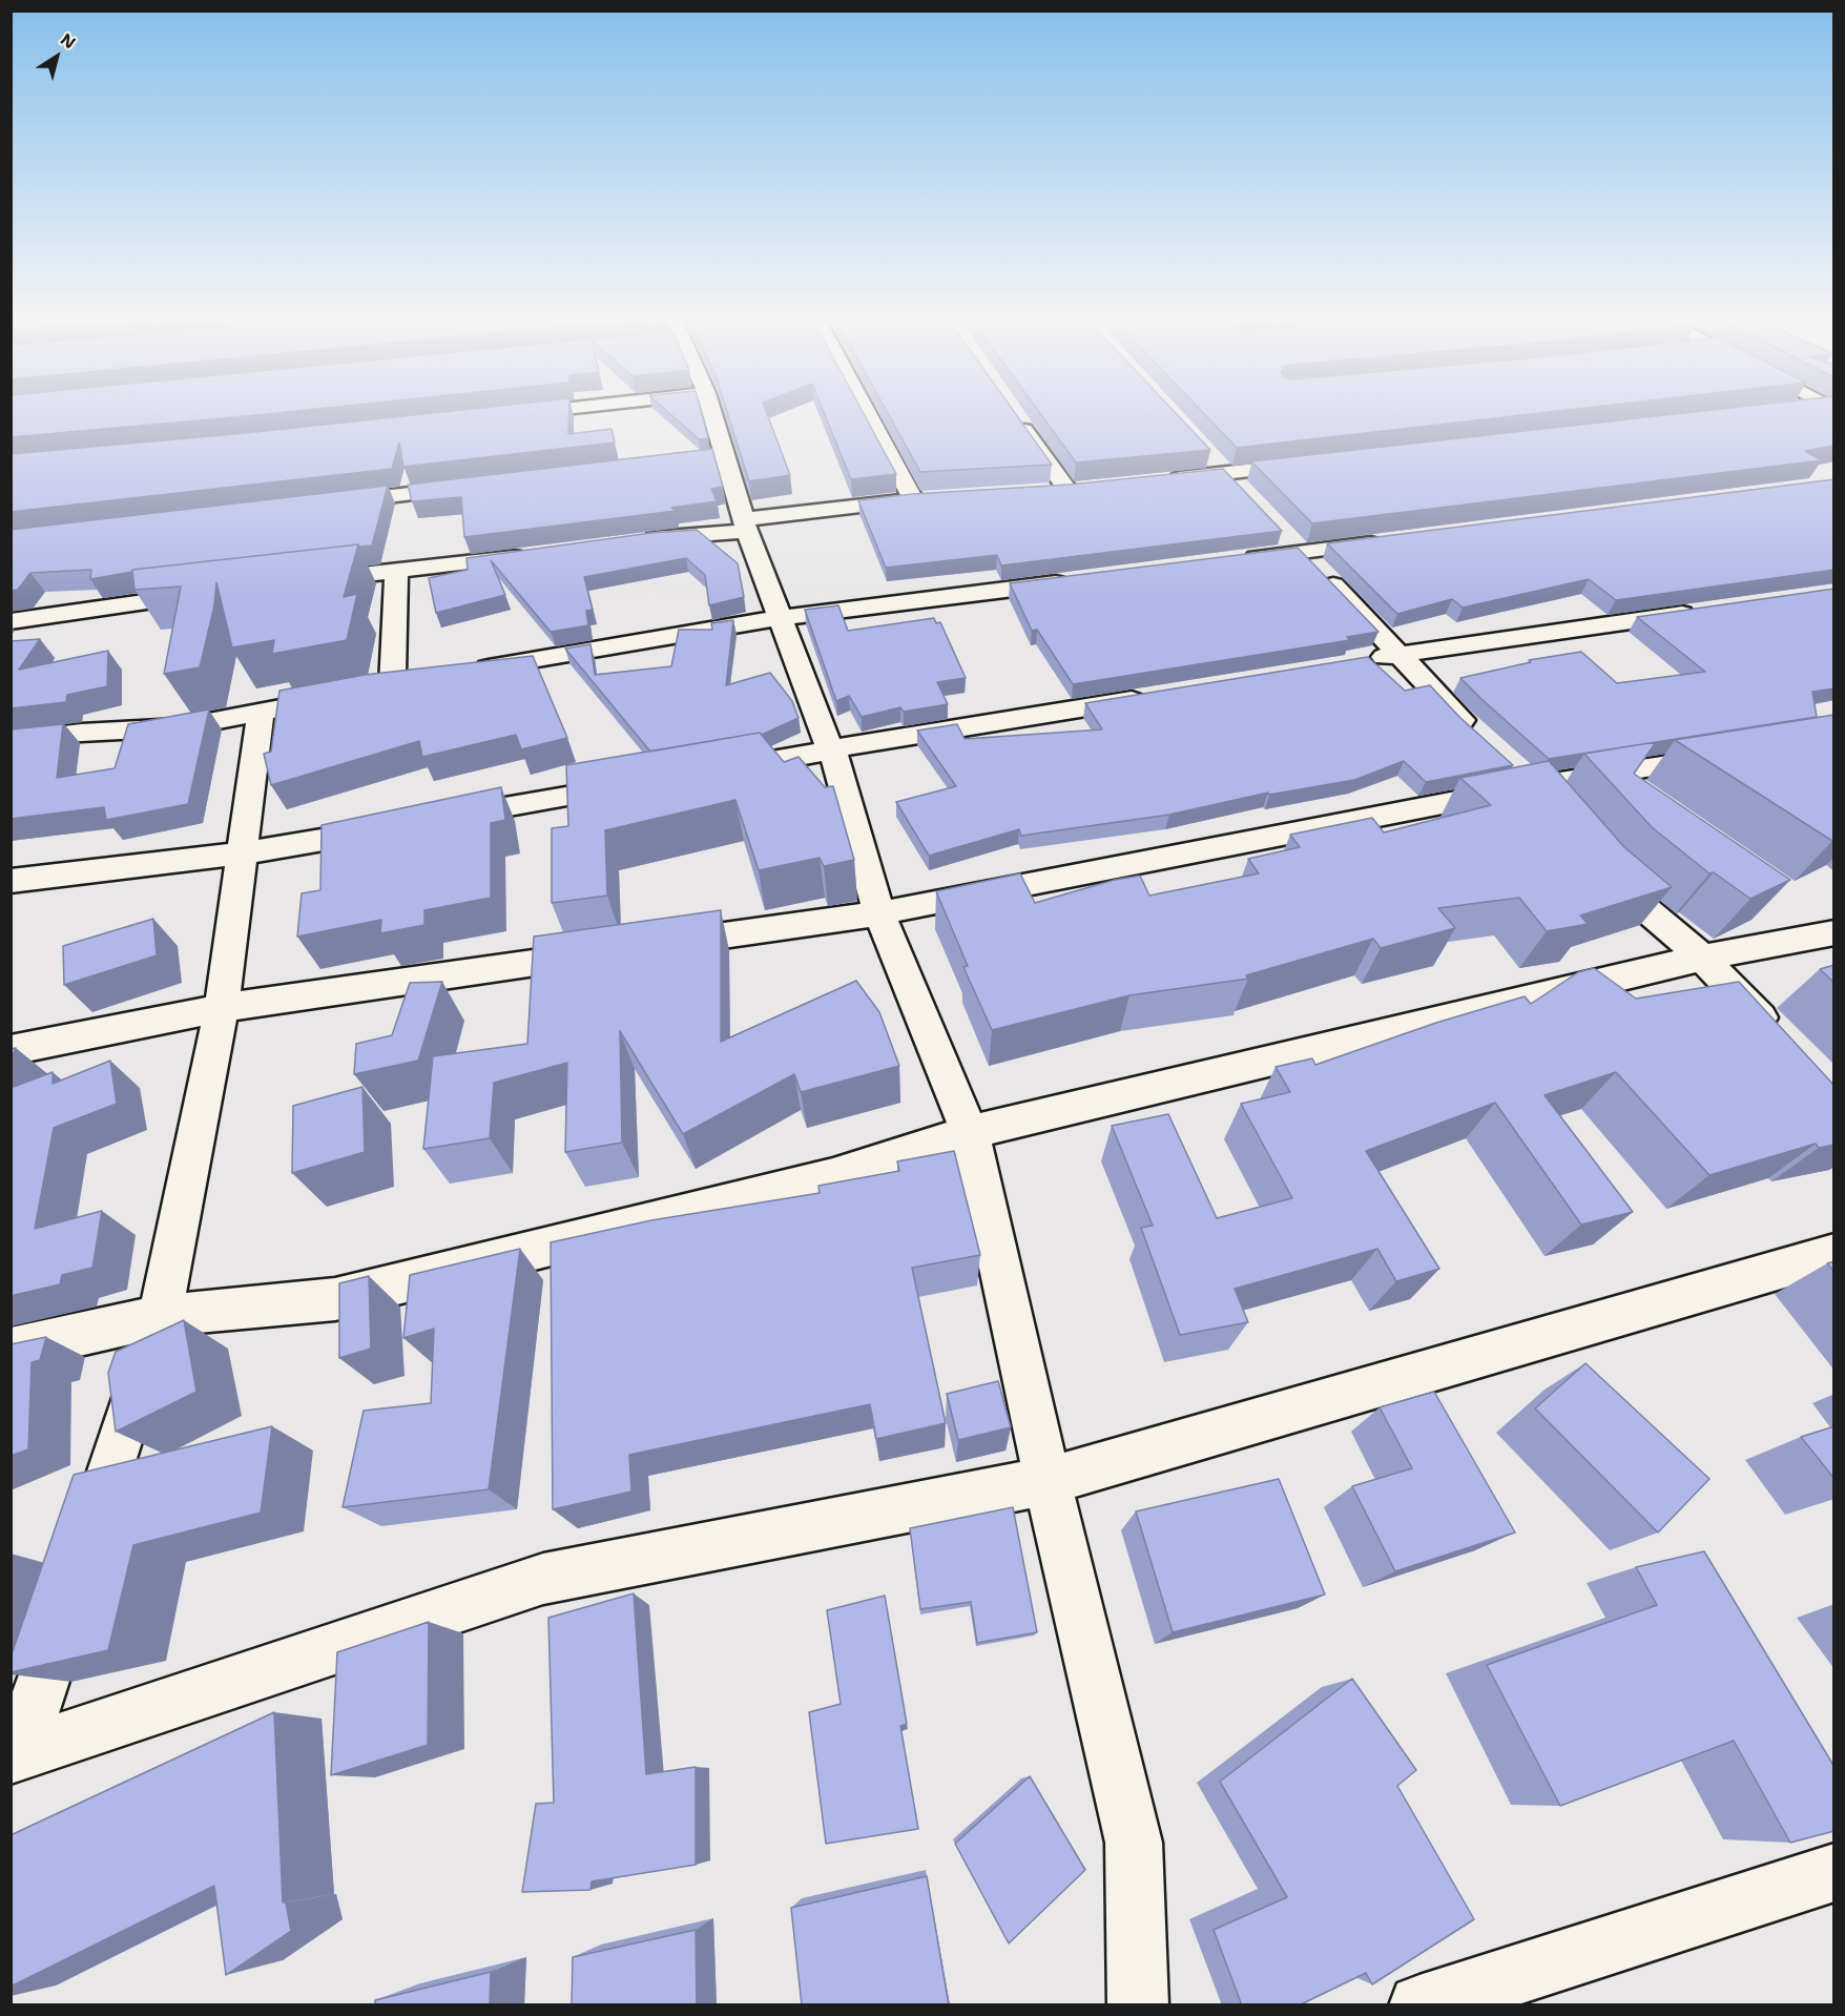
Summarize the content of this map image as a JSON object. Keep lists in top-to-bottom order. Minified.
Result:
{"north":"top right"}
